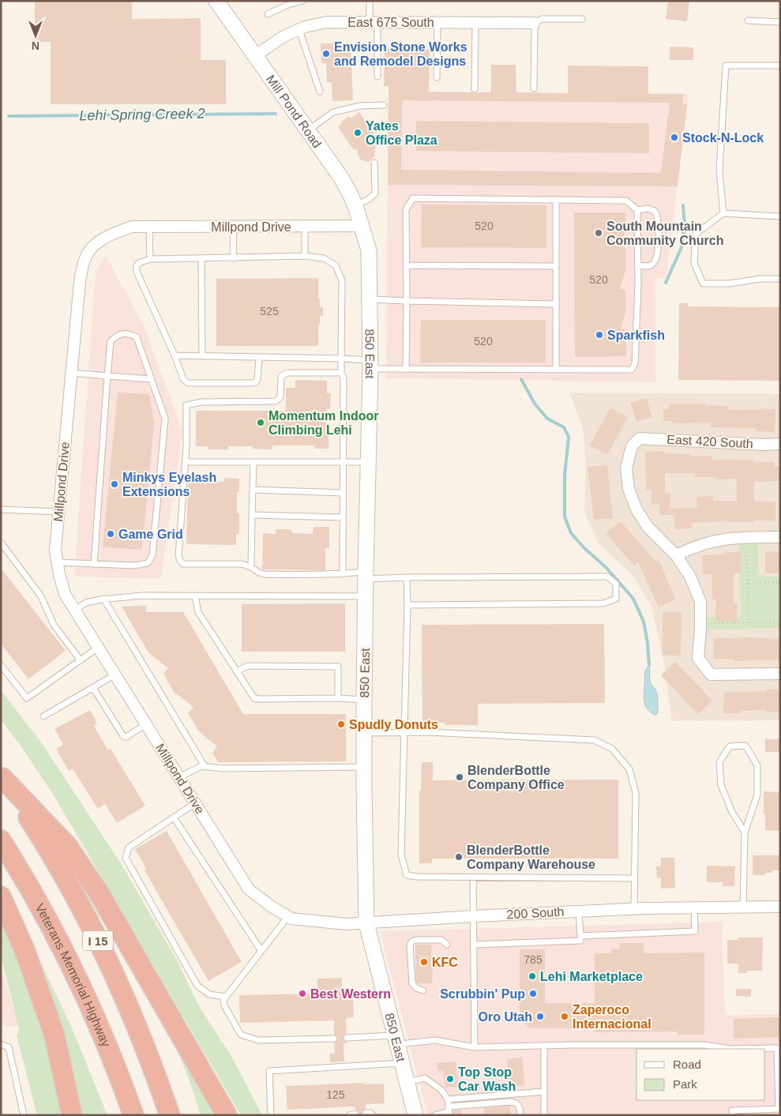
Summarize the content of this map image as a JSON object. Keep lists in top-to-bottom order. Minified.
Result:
{"streets":{"highway":["I 15","Veterans Memorial Highway"],"main road":["Mill Pond Road","850 East"],"street":["East 675 South","Millpond Drive","East 420 South","200 South"]},"crossings":[["East 675 South","Mill Pond Road"],["Mill Pond Road","Millpond Drive"],["Mill Pond Road","850 East"],["Millpond Drive","850 East"],["Millpond Drive","200 South"],["850 East","200 South"]],"water":["Lehi Spring Creek 2"],"places":["Envision Stone Works and Remodel Designs","Yates Office Plaza","Stock-N-Lock","South Mountain Community Church","Sparkfish","Momentum Indoor Climbing Lehi","Minkys Eyelash Extensions","Game Grid","Spudly Donuts","BlenderBottle Company Office","BlenderBottle Company Warehouse","KFC","Lehi Marketplace","Best Western","Scrubbin' Pup","Oro Utah","Zaperoco Internacional","Top Stop Car Wash"],"house_numbers":["520","520","525","520","785","125"],"legend":["Road","Park"],"north":"bottom"}
